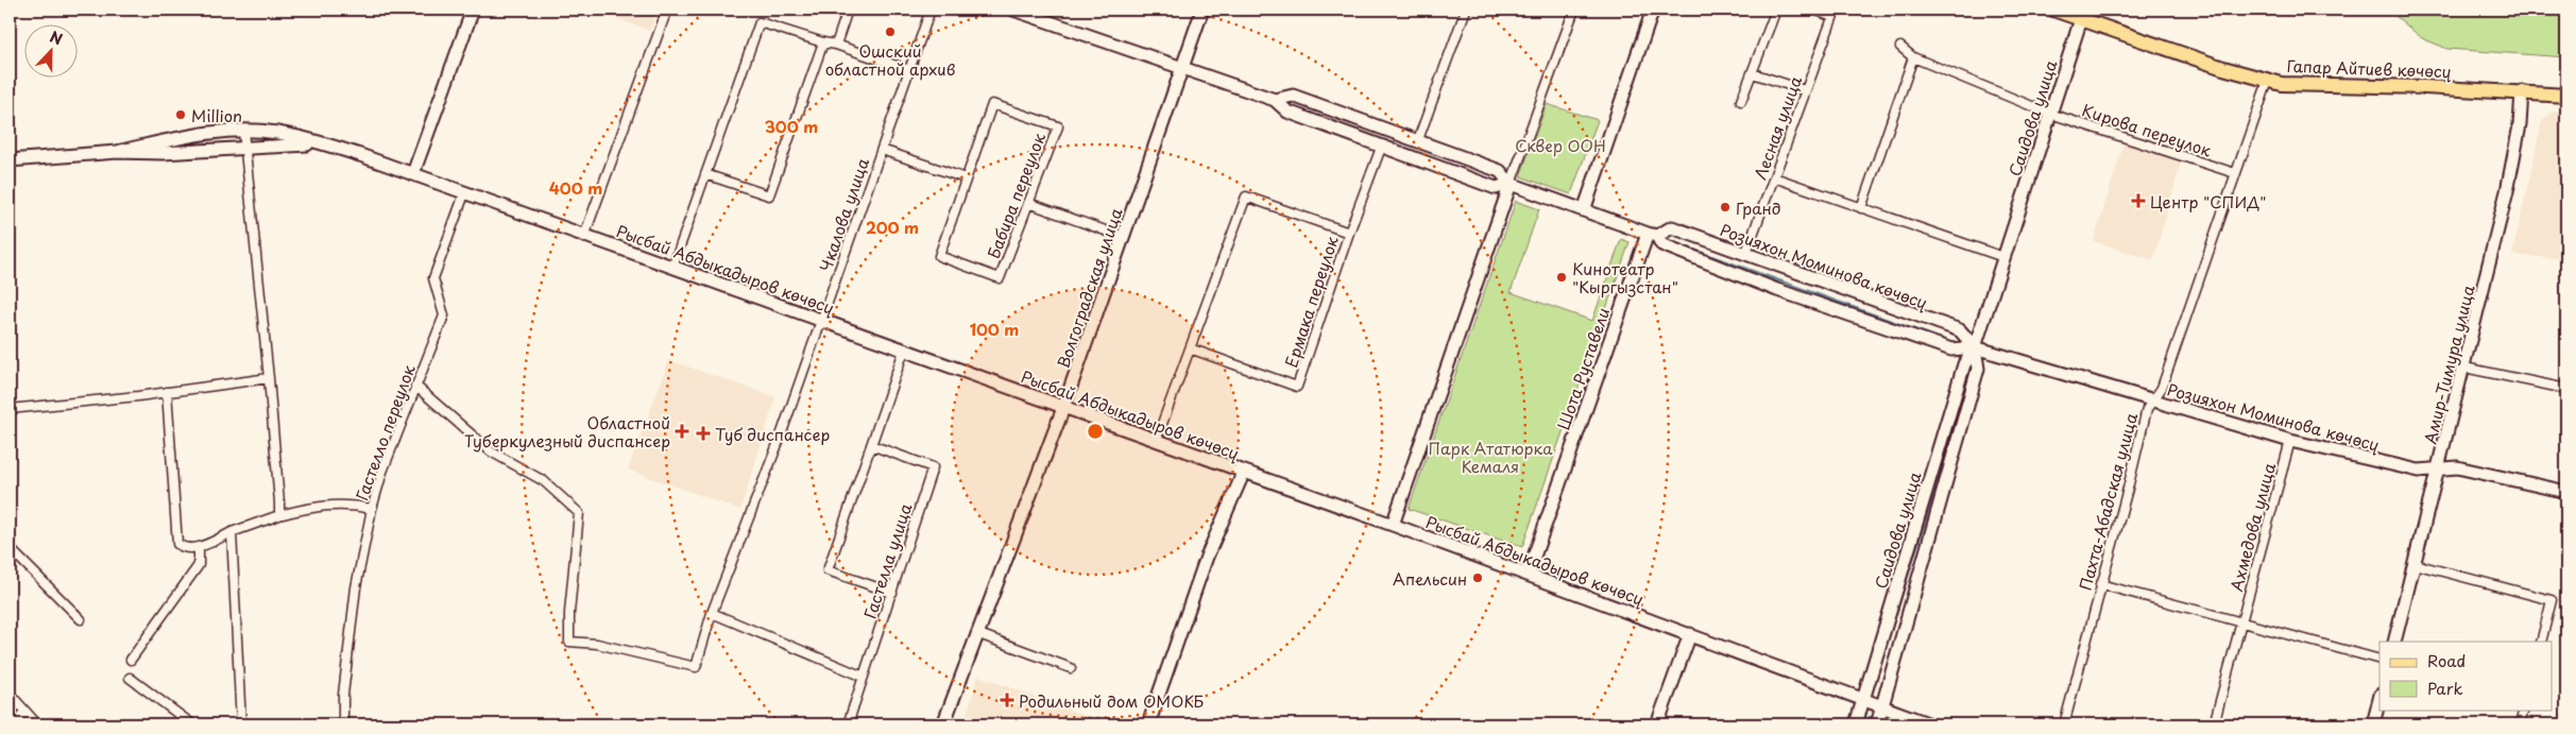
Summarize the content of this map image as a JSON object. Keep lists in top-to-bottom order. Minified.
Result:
{"streets":{"main road":["Гапар Айтиев көчөсү"],"street":["Саидова улица","Лесная улица","Кирова переулок","Бабира переулок","Чкалова улица","Розияхон Моминова көчөсү","Рысбай Абдыкадыров көчөсү","Волгоградская улица","Ермака переулок","Амир-Тимура улица","Шота Руставели","Гастелло переулок","Пахта-Абадская улица","Ахмедова улица","Гастелла улица"]},"crossings":[["Гапар Айтиев көчөсү","Саидова улица"],["Гапар Айтиев көчөсү","Амир-Тимура улица"],["Гапар Айтиев көчөсү","Пахта-Абадская улица"],["Саидова улица","Кирова переулок"],["Саидова улица","Розияхон Моминова көчөсү"],["Саидова улица","Рысбай Абдыкадыров көчөсү"],["Лесная улица","Розияхон Моминова көчөсү"],["Кирова переулок","Пахта-Абадская улица"],["Чкалова улица","Рысбай Абдыкадыров көчөсү"],["Чкалова улица","Гастелло переулок"],["Розияхон Моминова көчөсү","Волгоградская улица"],["Розияхон Моминова көчөсү","Ермака переулок"],["Розияхон Моминова көчөсү","Амир-Тимура улица"],["Розияхон Моминова көчөсү","Шота Руставели"],["Розияхон Моминова көчөсү","Пахта-Абадская улица"],["Розияхон Моминова көчөсү","Ахмедова улица"],["Рысбай Абдыкадыров көчөсү","Волгоградская улица"],["Рысбай Абдыкадыров көчөсү","Шота Руставели"],["Рысбай Абдыкадыров көчөсү","Гастелло переулок"]],"parks":["Сквер ООН","Парк Ататюрка Кемаля"],"places":{"other":["Ошский областной архив","Million","Гранд","Кинотеатр \"Кыргызстан\"","Апельсин"],"health":["Центр \"СПИД\"","Областной Туберкулезный диспансер","Туб диспансер","Родильный дом ОМОКБ"]},"legend":["Road","Park"],"north":"top","rings":["300 m","400 m","200 m","100 m"]}
